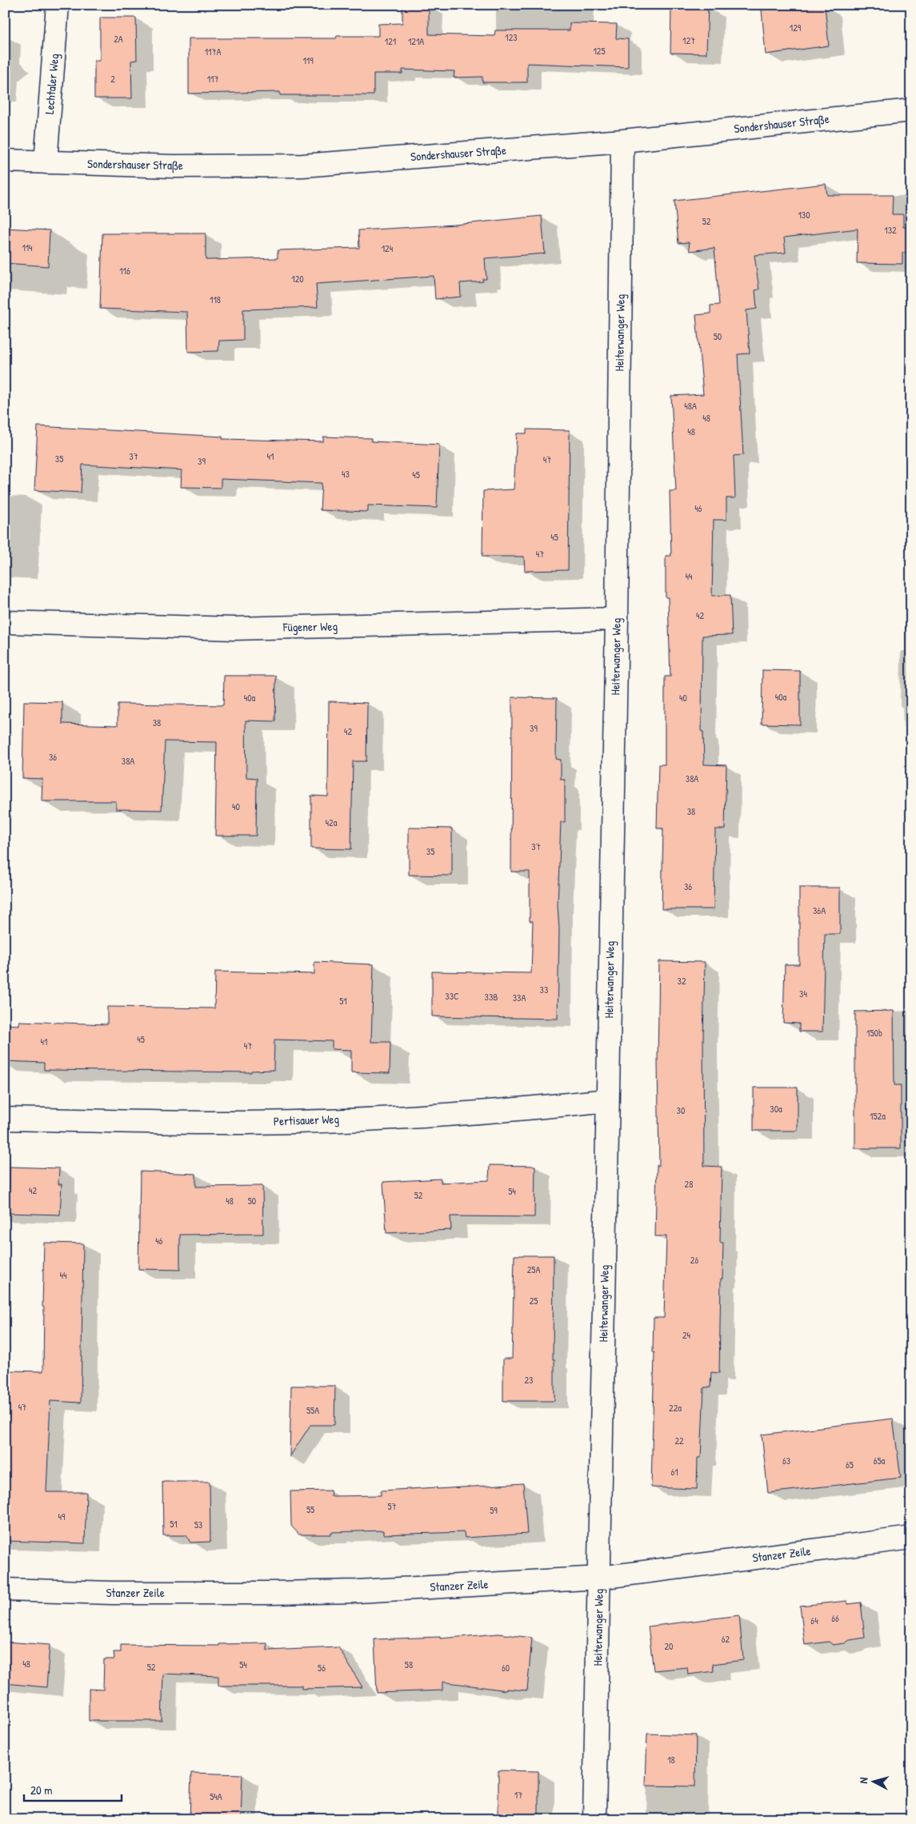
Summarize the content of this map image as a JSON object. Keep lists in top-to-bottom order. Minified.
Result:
{"streets":{"street":["Lechtaler Weg","Sondershauser Straße","Heiterwanger Weg","Fügener Weg","Pertisauer Weg","Stanzer Zeile"]},"crossings":[["Lechtaler Weg","Sondershauser Straße"],["Sondershauser Straße","Heiterwanger Weg"],["Heiterwanger Weg","Fügener Weg"],["Heiterwanger Weg","Pertisauer Weg"],["Heiterwanger Weg","Stanzer Zeile"]],"house_numbers":["129","123","2A","127","121","121A","125","117A","119","2","117","130","52","132","114","124","116","120","118","50","48A","48","48","37","41","35","47","39","43","45","46","45","47","44","42","40a","40a","40","38","39","42","36","38A","38A","40","38","42a","37","35","36","36A","32","33","34","33C","33B","33A","51","150b","45","41","47","30a","30","152a","28","42","54","52","48","50","46","26","25A","44","25","24","23","47","22a","55A","22","63","65a","65","61","57","55","59","49","51","53","66","64","62","20","48","54","58","52","56","60","18","17","54A"],"scale_bar":"20 m","north":"left"}
